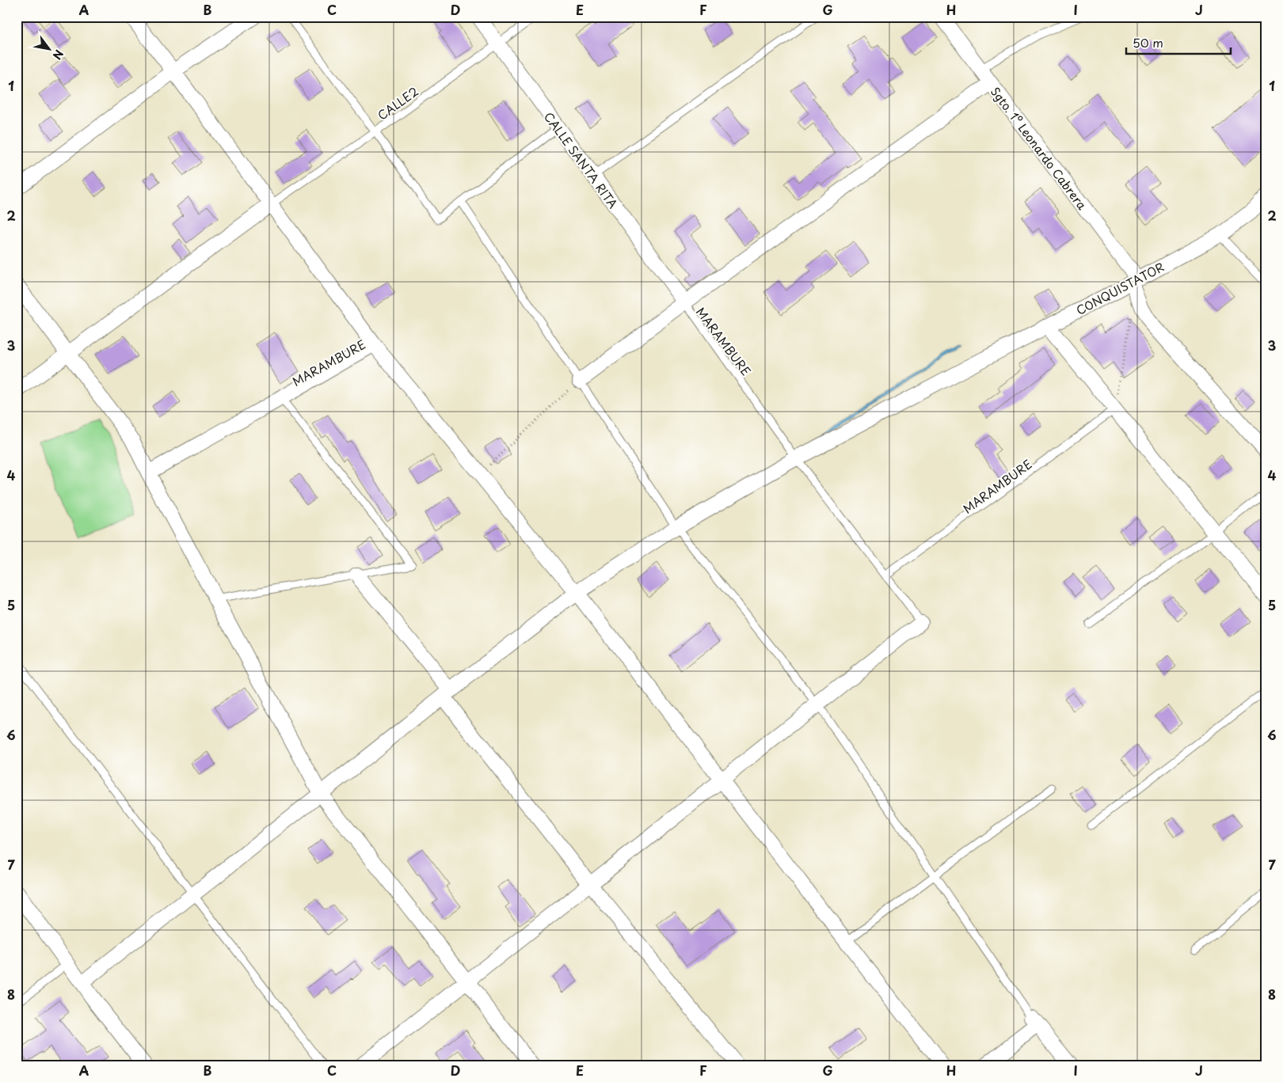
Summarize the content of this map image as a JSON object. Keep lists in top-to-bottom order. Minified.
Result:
{"streets":{"street":["Sgto. 1º Leonardo Cabrera","CALLE SANTA RITA","CONQUISTATOR"],"lane":["CALLE2"]},"crossings":[["CALLE2","CALLE SANTA RITA"],["Sgto. 1º Leonardo Cabrera","CONQUISTATOR"]],"scale_bar":"50 m","north":"bottom right","grid":{"columns":["A","B","C","D","E","F","G","H","I","J"],"rows":["1","2","3","4","5","6","7","8"]}}
